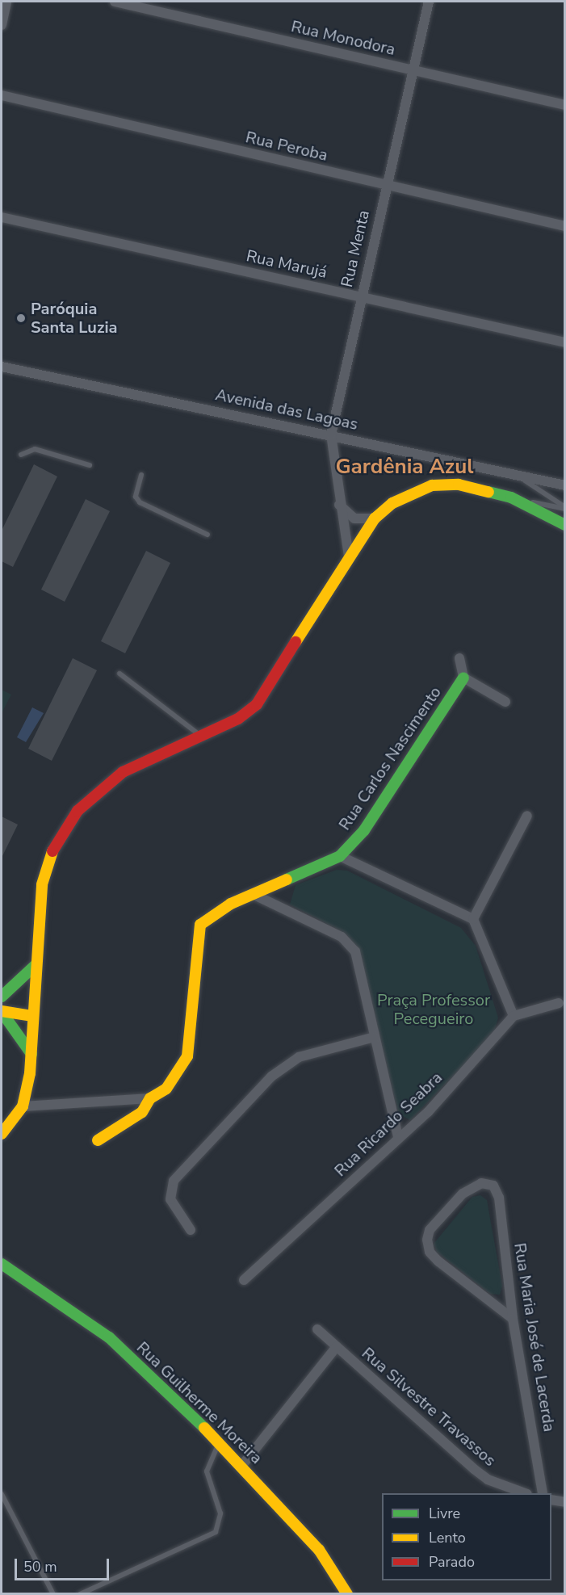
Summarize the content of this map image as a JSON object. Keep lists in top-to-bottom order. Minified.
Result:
{"streets":{"street":["Rua Monodora","Rua Peroba","Rua Menta","Rua Marujá","Avenida das Lagoas","Rua Carlos Nascimento","Rua Ricardo Seabra","Rua Maria José de Lacerda","Rua Guilherme Moreira","Rua Silvestre Travassos"]},"crossings":[["Rua Monodora","Rua Menta"],["Rua Peroba","Rua Menta"],["Rua Menta","Rua Marujá"],["Rua Menta","Avenida das Lagoas"]],"districts":["Gardênia Azul"],"parks":["Praça Professor Pecegueiro"],"places":["Paróquia Santa Luzia"],"legend":["Livre","Lento","Parado"],"scale_bar":"50 m"}
